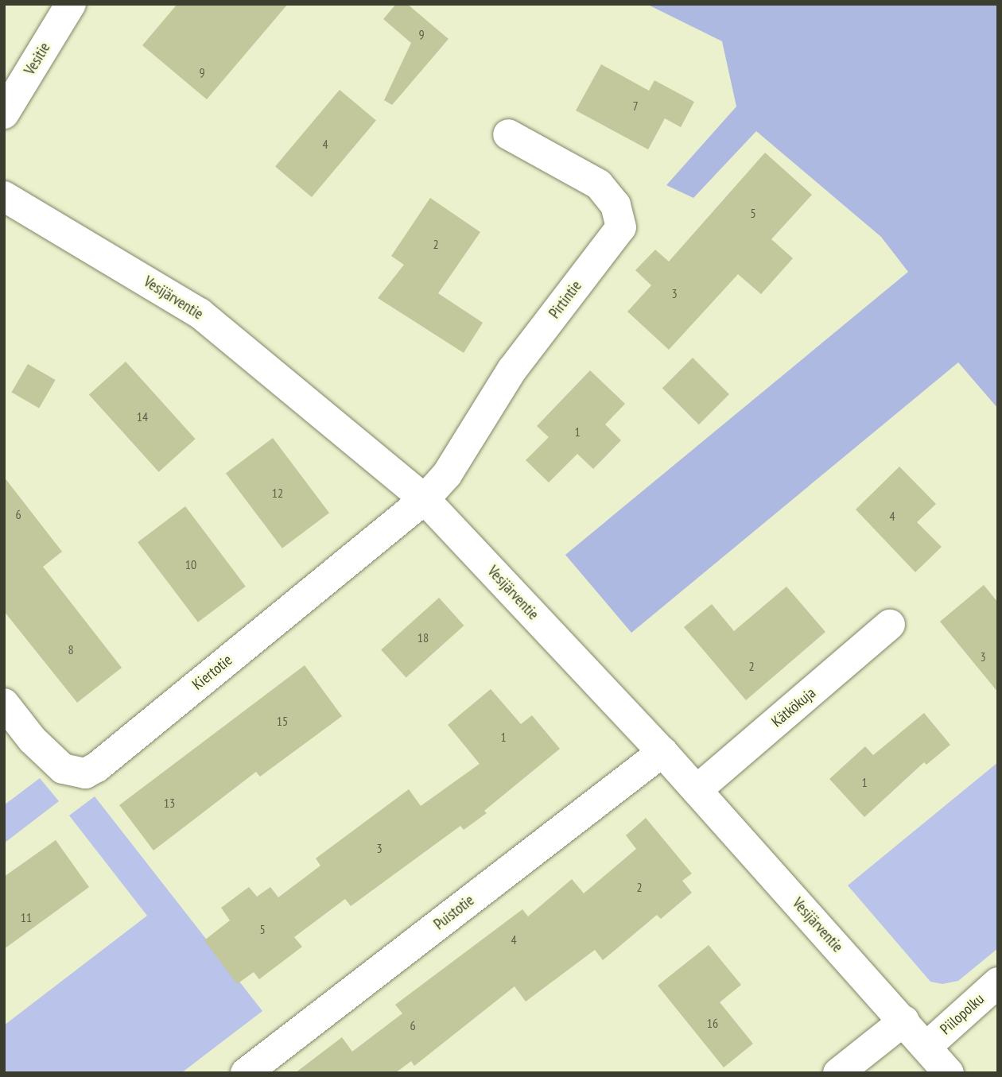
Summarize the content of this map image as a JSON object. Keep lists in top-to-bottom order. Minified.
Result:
{"streets":{"street":["Vesitie","Vesijärventie","Pirtintie","Kiertotie","Kätkökuja","Puistotie","Piilopolku"]},"crossings":[["Vesijärventie","Pirtintie"],["Vesijärventie","Kiertotie"],["Vesijärventie","Kätkökuja"],["Vesijärventie","Puistotie"],["Vesijärventie","Piilopolku"],["Pirtintie","Kiertotie"]],"house_numbers":["9","9","7","4","5","2","3","14","1","12","6","4","10","18","8","3","2","15","1","1","13","3","2","11","5","4","16","6"]}
